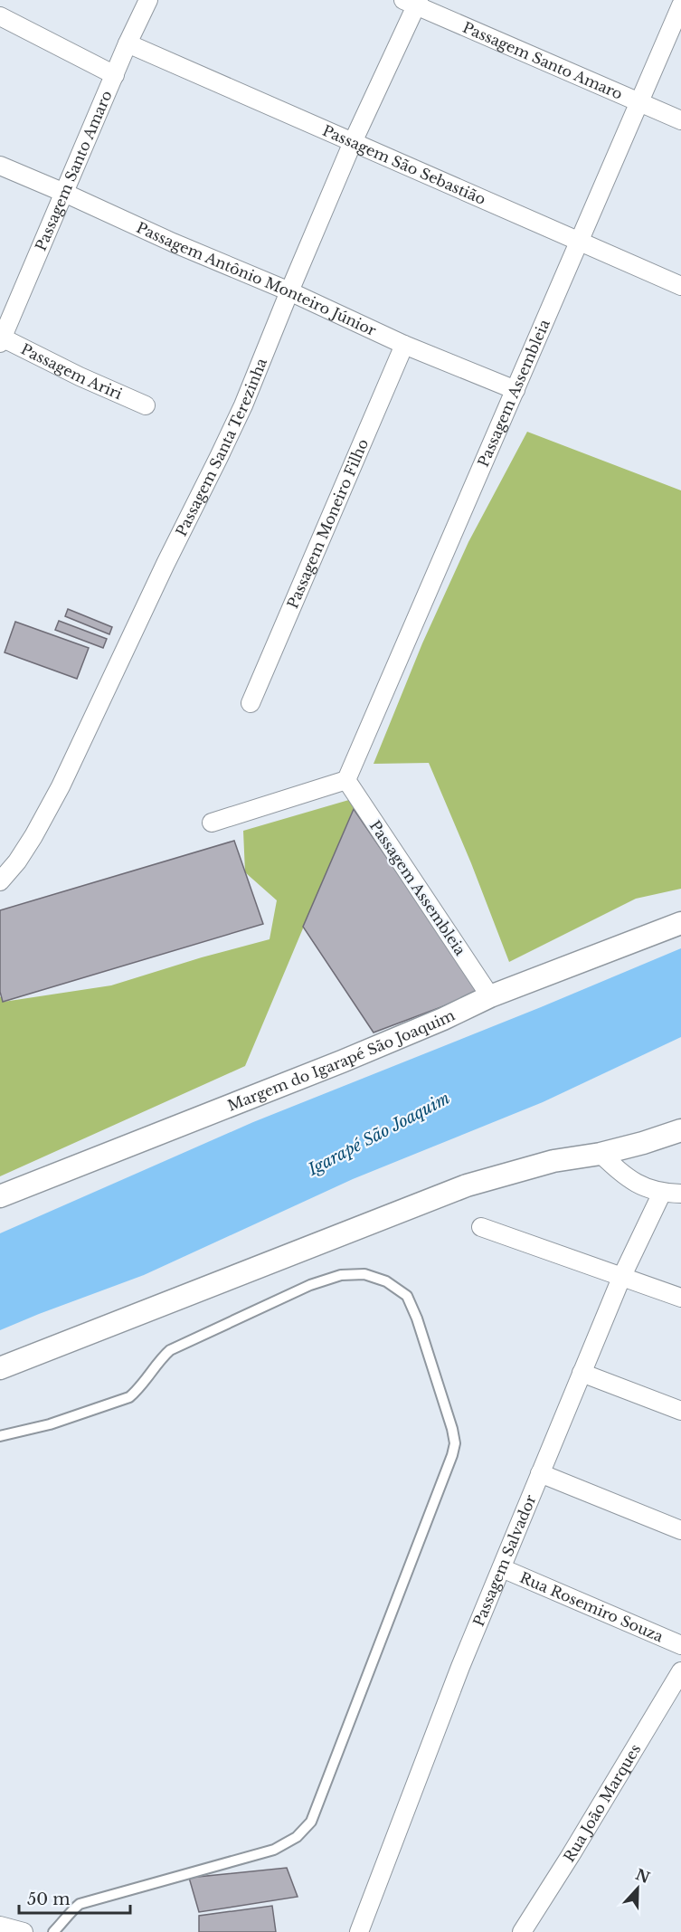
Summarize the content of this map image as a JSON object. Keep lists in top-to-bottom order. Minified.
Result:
{"streets":{"street":["Passagem Santo Amaro","Passagem São Sebastião","Passagem Antônio Monteiro Júnior","Passagem Ariri","Passagem Assembleia","Passagem Santa Terezinha","Passagem Moneiro Filho","Margem do Igarapé São Joaquim","Passagem Salvador","Rua Rosemiro Souza","Rua João Marques"]},"crossings":[["Passagem Santo Amaro","Passagem São Sebastião"],["Passagem Santo Amaro","Passagem Antônio Monteiro Júnior"],["Passagem Santo Amaro","Passagem Ariri"],["Passagem Santo Amaro","Passagem Assembleia"],["Passagem Santo Amaro","Passagem Santa Terezinha"],["Passagem São Sebastião","Passagem Assembleia"],["Passagem São Sebastião","Passagem Santa Terezinha"],["Passagem Antônio Monteiro Júnior","Passagem Assembleia"],["Passagem Antônio Monteiro Júnior","Passagem Santa Terezinha"],["Passagem Antônio Monteiro Júnior","Passagem Moneiro Filho"],["Passagem Assembleia","Margem do Igarapé São Joaquim"],["Passagem Salvador","Rua Rosemiro Souza"]],"water":["Igarapé São Joaquim"],"scale_bar":"50 m","north":"top"}
